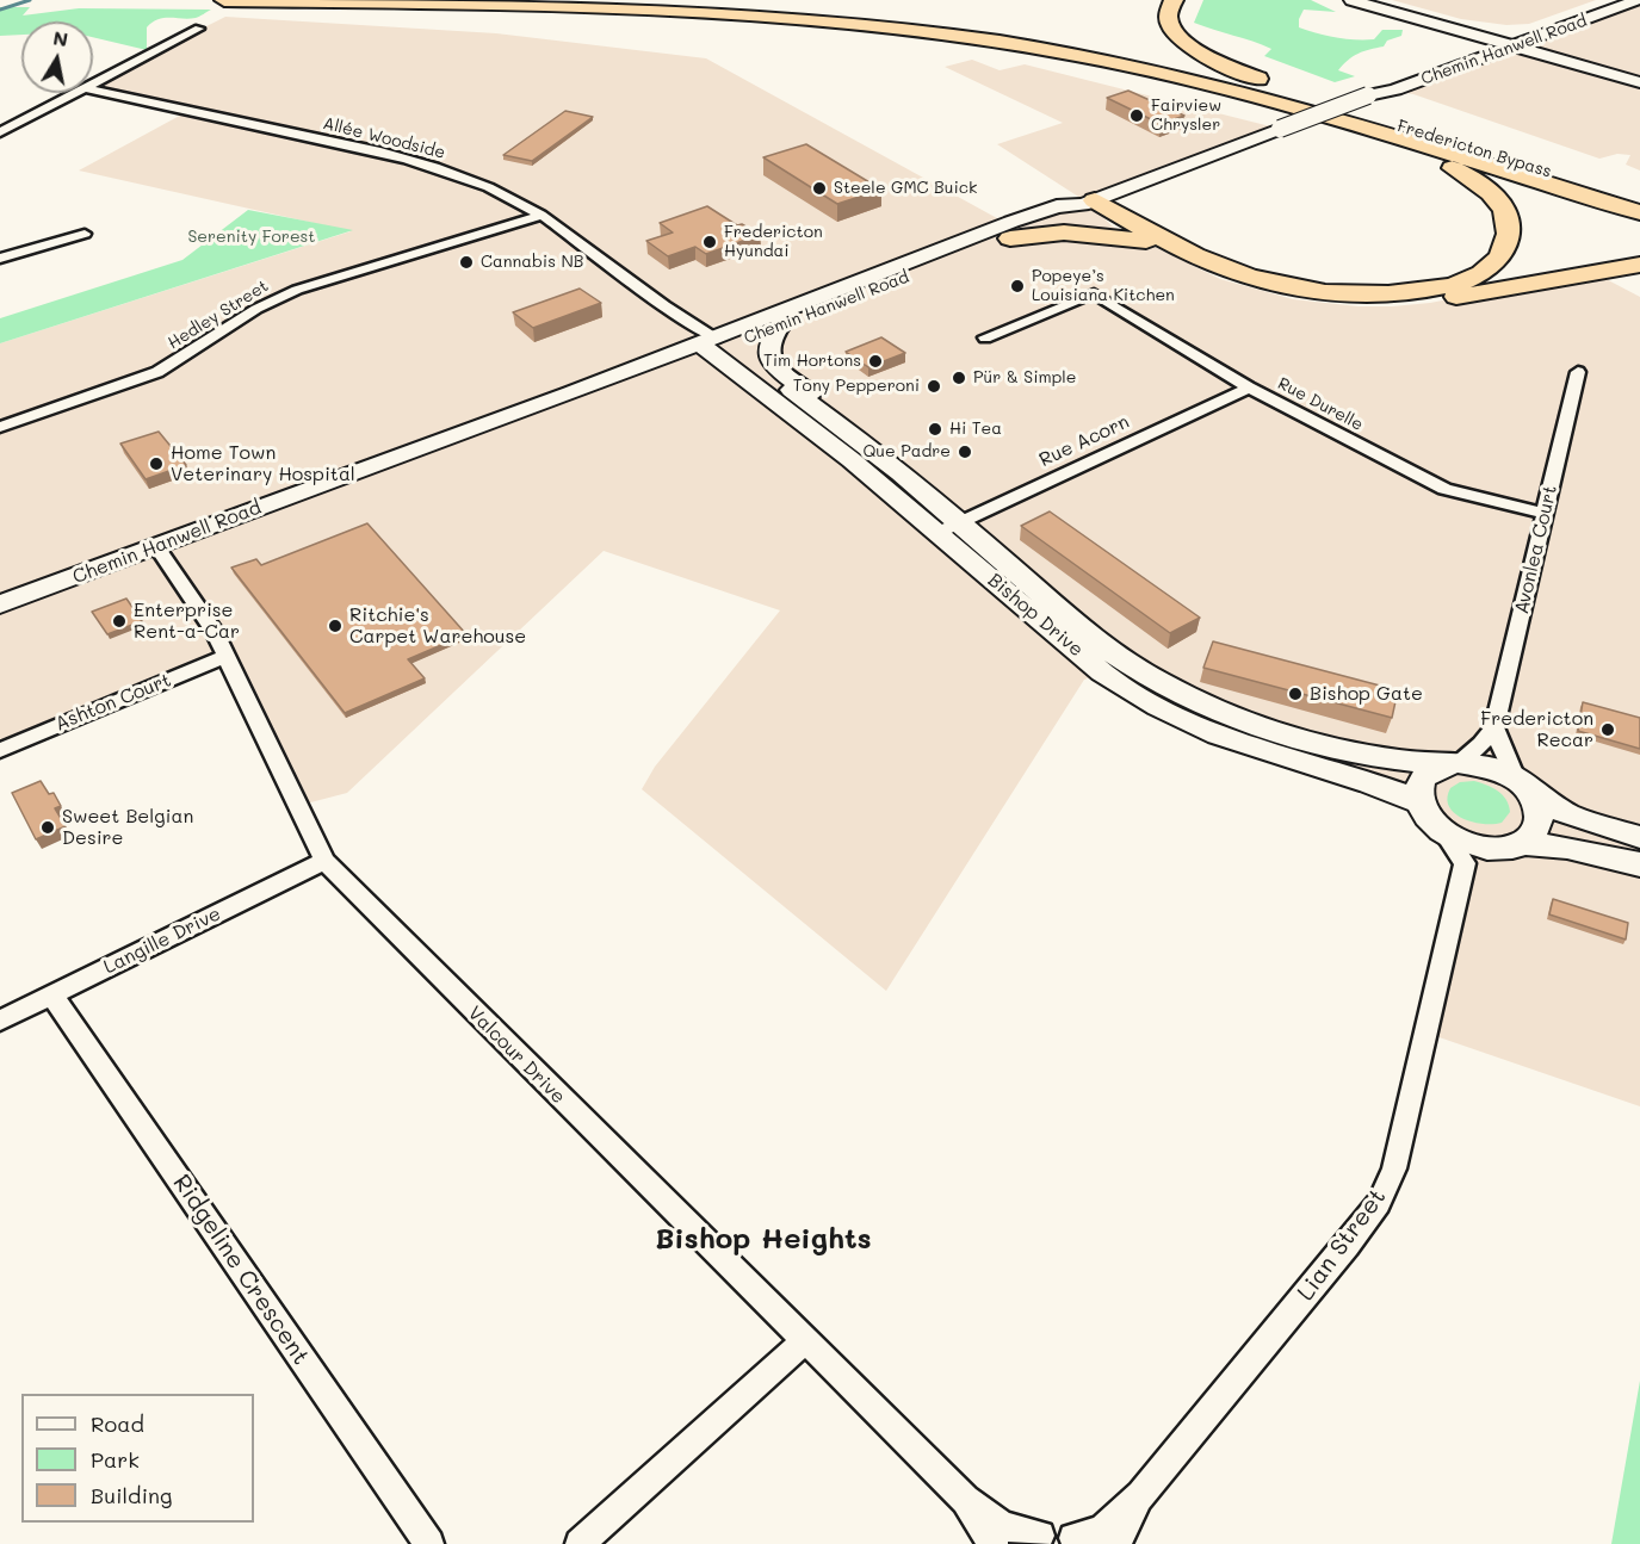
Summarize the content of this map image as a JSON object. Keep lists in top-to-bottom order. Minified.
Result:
{"streets":{"highway":["Fredericton Bypass"],"main road":["Chemin Hanwell Road","Bishop Drive"],"street":["Allée Woodside","Hedley Street","Rue Durelle","Rue Acorn","Avonlea Court","Ashton Court","Langille Drive","Valcour Drive","Lian Street","Ridgeline Crescent"]},"crossings":[["Chemin Hanwell Road","Allée Woodside"],["Chemin Hanwell Road","Bishop Drive"],["Chemin Hanwell Road","Valcour Drive"],["Allée Woodside","Hedley Street"],["Allée Woodside","Bishop Drive"],["Rue Durelle","Rue Acorn"],["Rue Durelle","Avonlea Court"],["Rue Acorn","Bishop Drive"],["Ashton Court","Valcour Drive"],["Langille Drive","Valcour Drive"],["Langille Drive","Ridgeline Crescent"],["Valcour Drive","Lian Street"]],"districts":["Bishop Heights"],"parks":["Serenity Forest"],"places":["Fairview Chrysler","Steele GMC Buick","Fredericton Hyundai","Cannabis NB","Popeye’s Louisiana Kitchen","Tim Hortons","Pür & Simple","Tony Pepperoni","Hi Tea","Que Padre","Home Town Veterinary Hospital","Enterprise Rent-a-Car","Ritchie's Carpet Warehouse","Bishop Gate","Fredericton Recar","Sweet Belgian Desire"],"legend":["Road","Park","Building"],"north":"top"}
